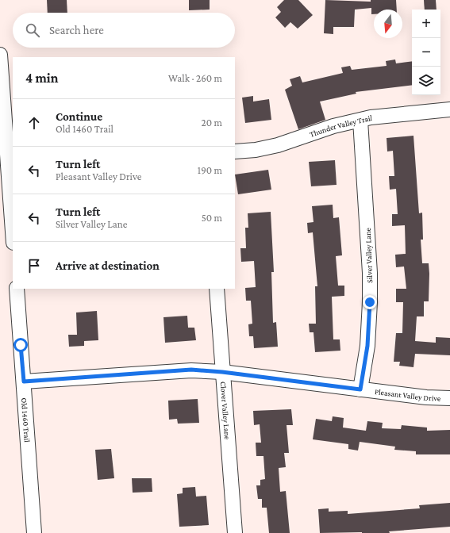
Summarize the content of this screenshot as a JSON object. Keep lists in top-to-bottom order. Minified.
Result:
{"streets":{"street":["Thunder Valley Trail","Silver Valley Lane","Pleasant Valley Drive","Clover Valley Lane","Old 1460 Trail"]},"crossings":[["Thunder Valley Trail","Silver Valley Lane"],["Silver Valley Lane","Pleasant Valley Drive"],["Pleasant Valley Drive","Clover Valley Lane"],["Pleasant Valley Drive","Old 1460 Trail"]],"north":"bottom","page":{"map_buttons":["+","−"],"search":"Search here","heading":["4 min","Walk · 260 m"],"list":[["Continue","Old 1460 Trail","20 m"],["Turn left","Pleasant Valley Drive","190 m"],["Turn left","Silver Valley Lane","50 m"],"Arrive at destination"]}}
